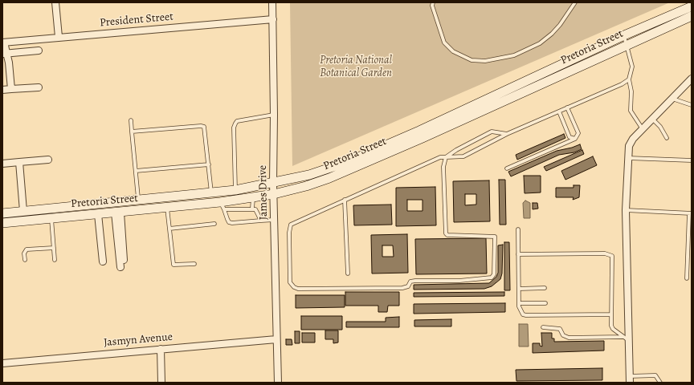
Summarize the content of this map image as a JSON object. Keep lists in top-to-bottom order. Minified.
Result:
{"streets":{"main road":["Pretoria Street"],"street":["President Street","James Drive","Jasmyn Avenue"]},"crossings":[["President Street","James Drive"],["Pretoria Street","James Drive"],["James Drive","Jasmyn Avenue"]],"parks":["Pretoria National Botanical Garden"]}
